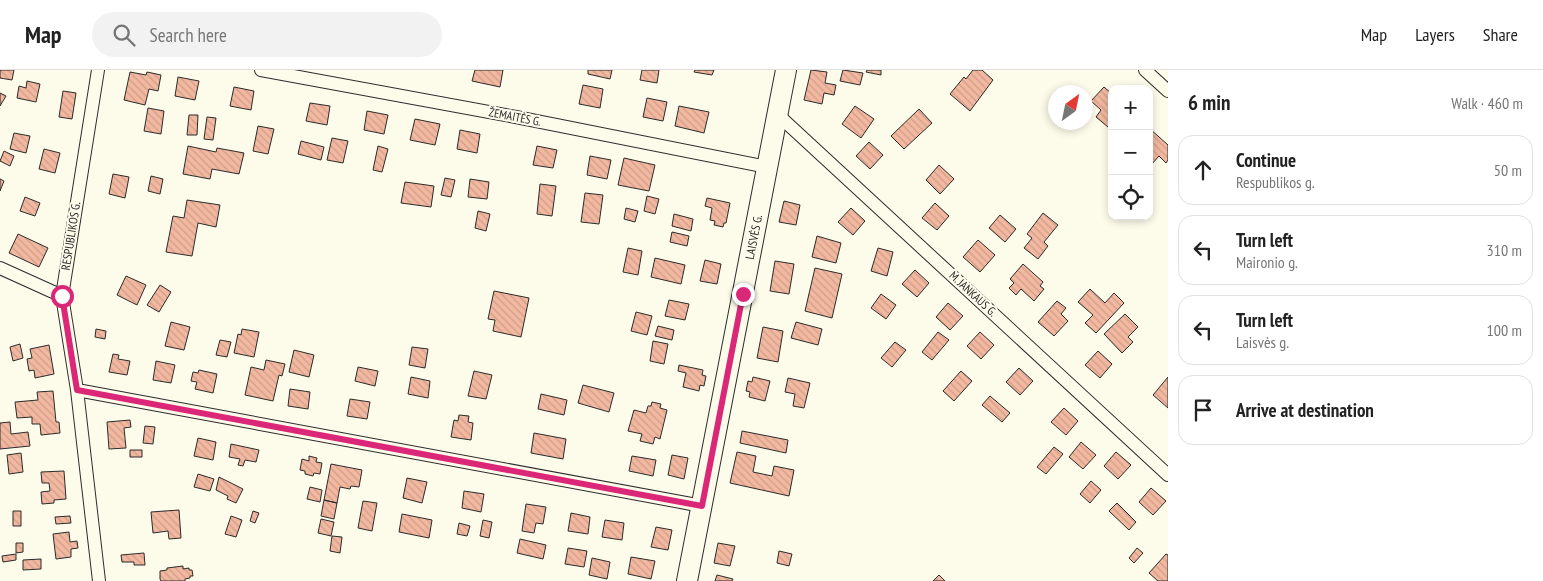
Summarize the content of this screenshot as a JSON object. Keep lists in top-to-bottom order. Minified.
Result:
{"streets":{"main road":["LAISVĖS G."],"street":["ŽEMAITĖS G.","RESPUBLIKOS G.","M. JANKAUS G."]},"crossings":[["ŽEMAITĖS G.","LAISVĖS G."],["LAISVĖS G.","M. JANKAUS G."]],"north":"top right","page":{"header":"Map","search":"Search here","nav":["Map","Layers","Share"],"heading":["6 min","Walk · 460 m"],"map_buttons":["+","−"],"list":[["Continue","Respublikos g.","50 m"],["Turn left","Maironio g.","310 m"],["Turn left","Laisvės g.","100 m"],"Arrive at destination"]}}
